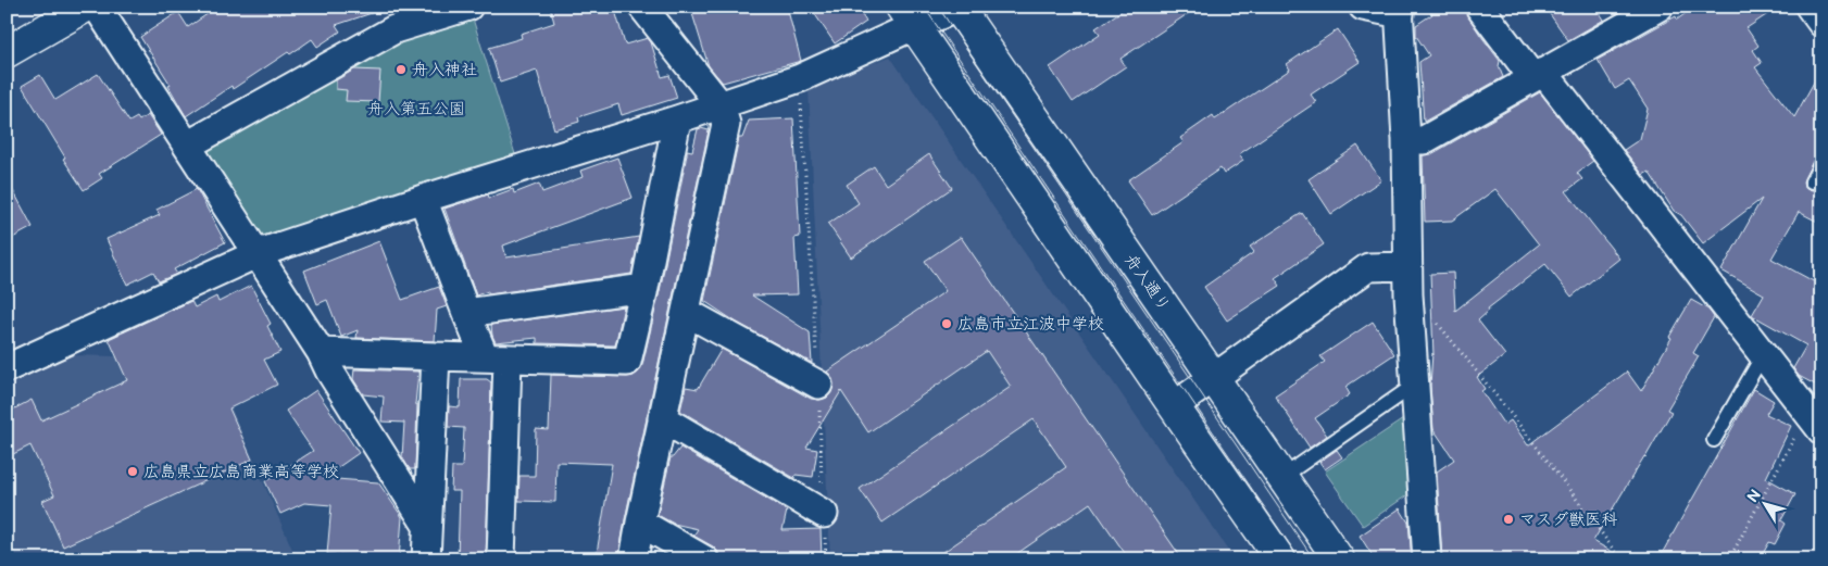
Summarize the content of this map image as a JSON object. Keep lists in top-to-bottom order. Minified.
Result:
{"streets":{"street":["舟入通り"]},"parks":["舟入第五公園"],"places":["舟入神社","広島市立江波中学校","広島県立広島商業高等学校","マスダ獣医科"],"north":"top left"}
